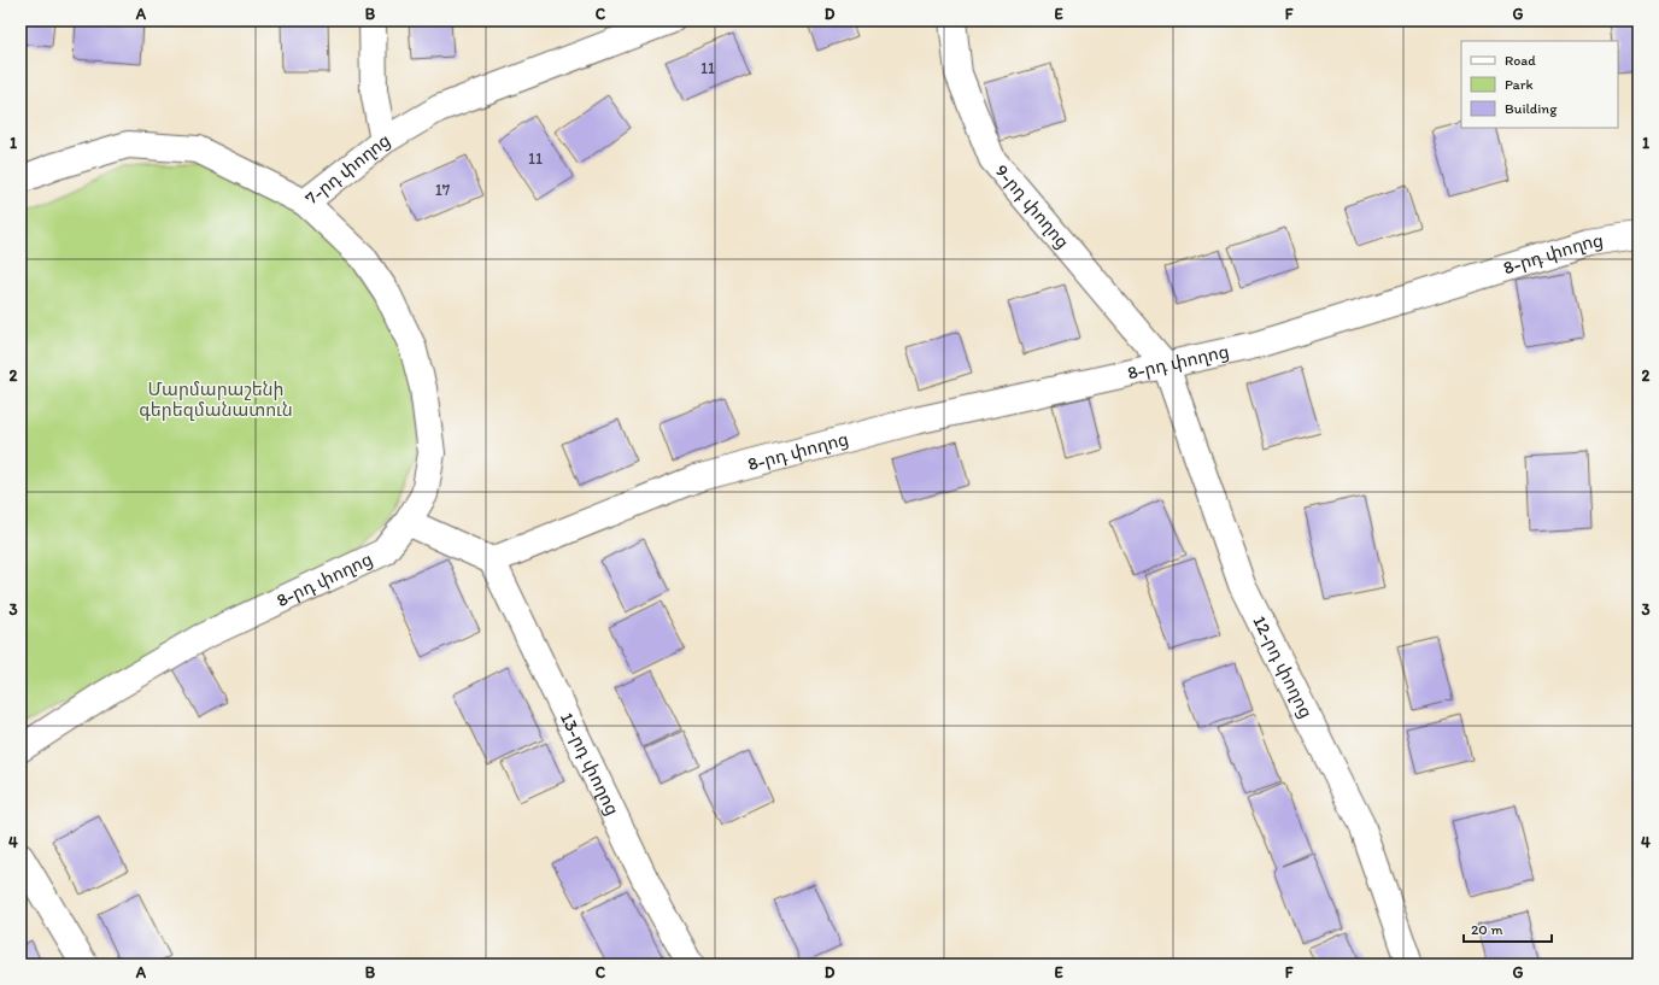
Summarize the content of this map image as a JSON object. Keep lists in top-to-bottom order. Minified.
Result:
{"streets":{"street":["7-րդ փողոց","9-րդ փողոց","8-րդ փողոց","12-րդ փողոց","13-րդ փողոց"]},"crossings":[["7-րդ փողոց","8-րդ փողոց"],["9-րդ փողոց","8-րդ փողոց"],["9-րդ փողոց","12-րդ փողոց"],["8-րդ փողոց","12-րդ փողոց"],["8-րդ փողոց","13-րդ փողոց"]],"parks":["Մարմարաշենի գերեզմանատուն"],"house_numbers":["11","11","17"],"legend":["Road","Park","Building"],"scale_bar":"20 m","grid":{"columns":["A","B","C","D","E","F","G"],"rows":["1","2","3","4"]}}
